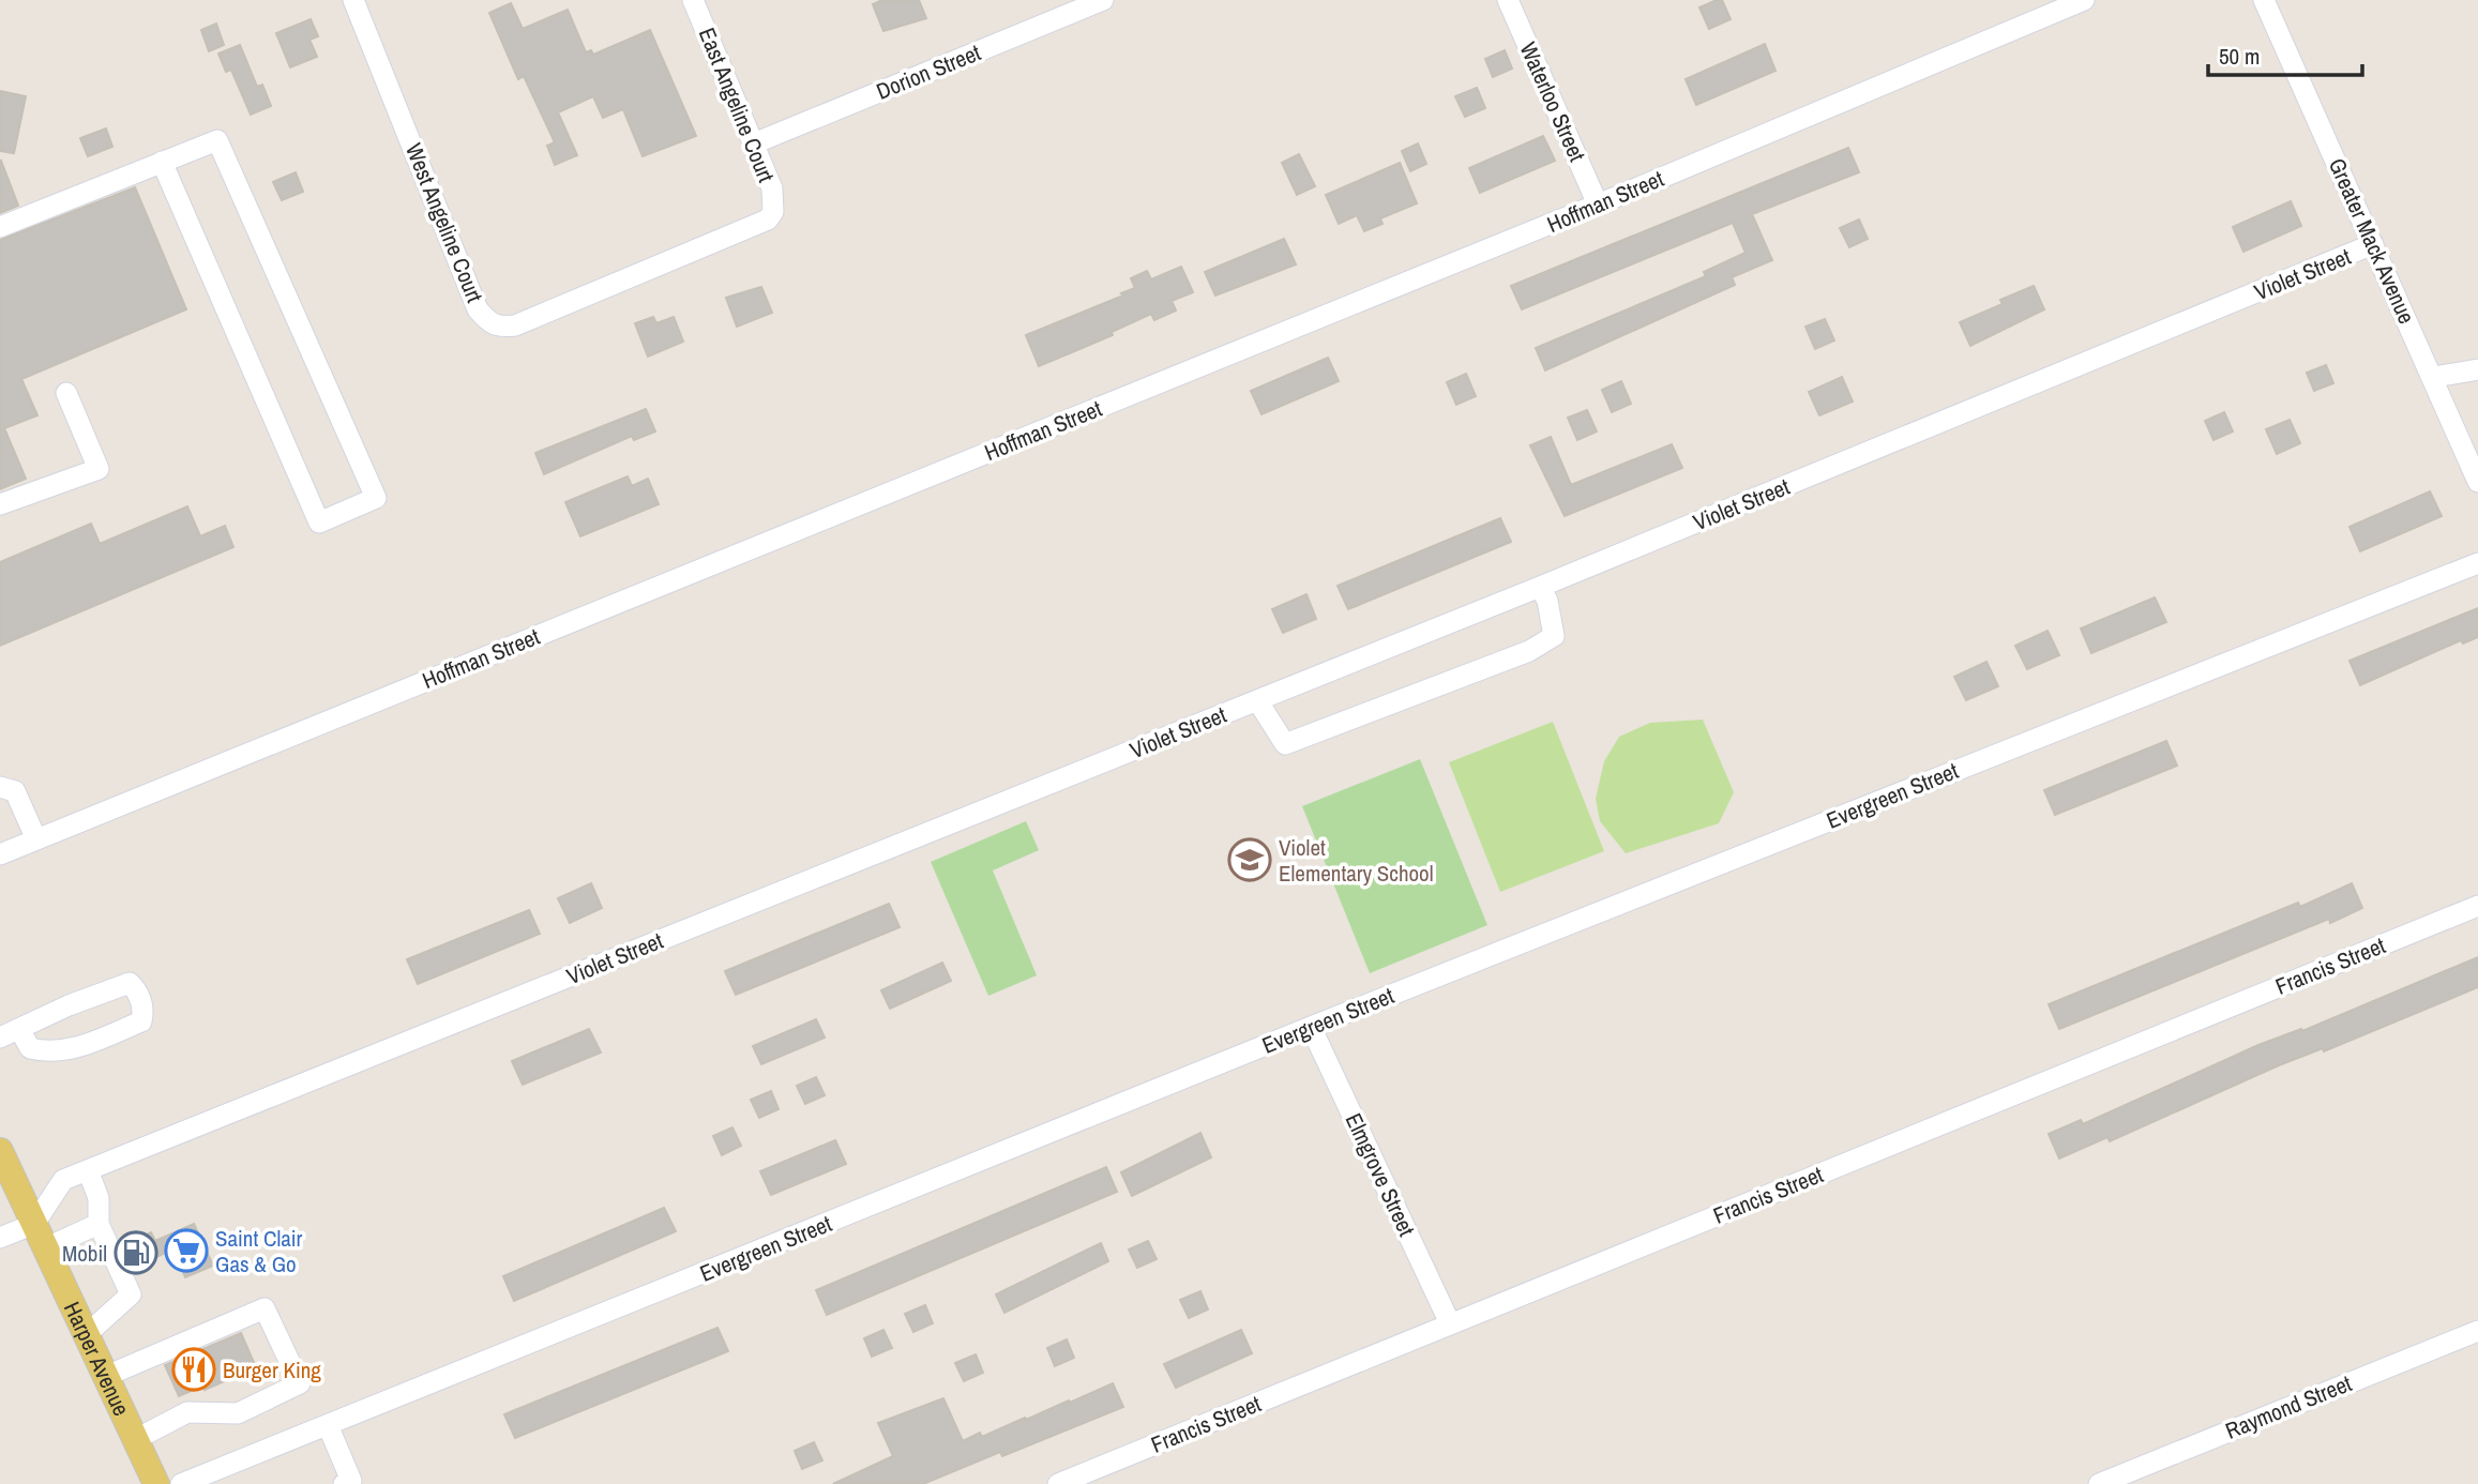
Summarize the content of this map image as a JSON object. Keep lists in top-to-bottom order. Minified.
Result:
{"streets":{"main road":["Harper Avenue"],"street":["Dorion Street","Waterloo Street","East Angeline Court","Hoffman Street","West Angeline Court","Greater Mack Avenue","Violet Street","Evergreen Street","Francis Street","Elmgrove Street","Raymond Street"]},"crossings":[["Dorion Street","East Angeline Court"],["Waterloo Street","Hoffman Street"],["East Angeline Court","West Angeline Court"],["Greater Mack Avenue","Violet Street"],["Violet Street","Harper Avenue"],["Evergreen Street","Elmgrove Street"],["Francis Street","Elmgrove Street"]],"places":{"school or university":["Violet Elementary School"],"supermarket":["Saint Clair Gas & Go"],"fuel station":["Mobil"],"restaurant":["Burger King"]},"scale_bar":"50 m"}
